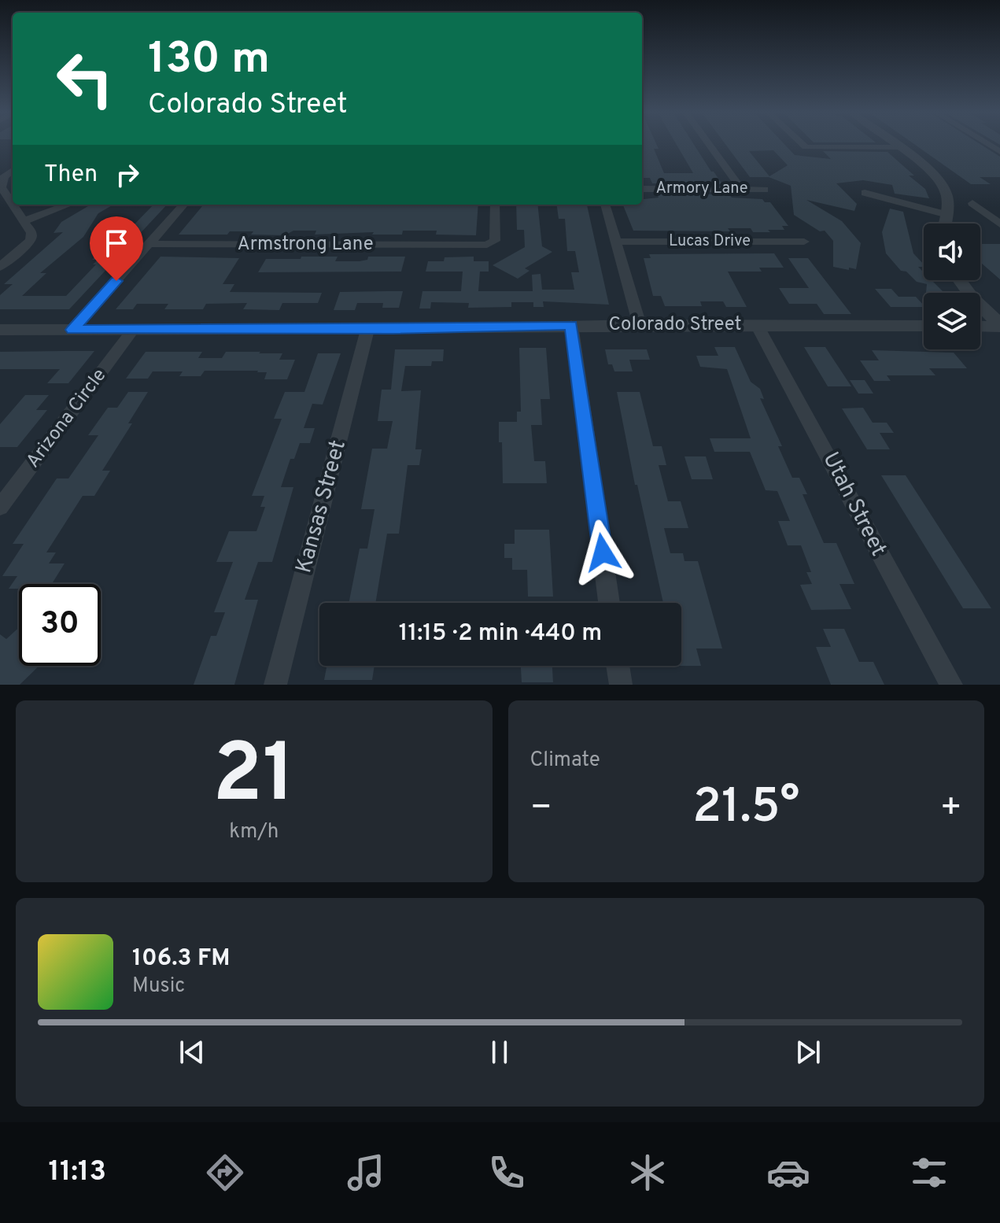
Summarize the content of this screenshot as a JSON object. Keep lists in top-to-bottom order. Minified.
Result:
{"streets":{"street":["Armory Lane","Lucas Drive","Armstrong Lane","Colorado Street","Arizona Circle","Utah Street","Kansas Street"]},"crossings":[["Colorado Street","Arizona Circle"],["Colorado Street","Utah Street"],["Colorado Street","Kansas Street"]],"page":{"turn":["130 m","Colorado Street"],"then":"Then","limit":"30","trip":"11:15 · 2 min · 440 m","tile":[["21","km/h"],"Climate"],"heat":["−","21.5°","+"],"song":["106.3 FM","Music"],"tabs":"11:13"}}
